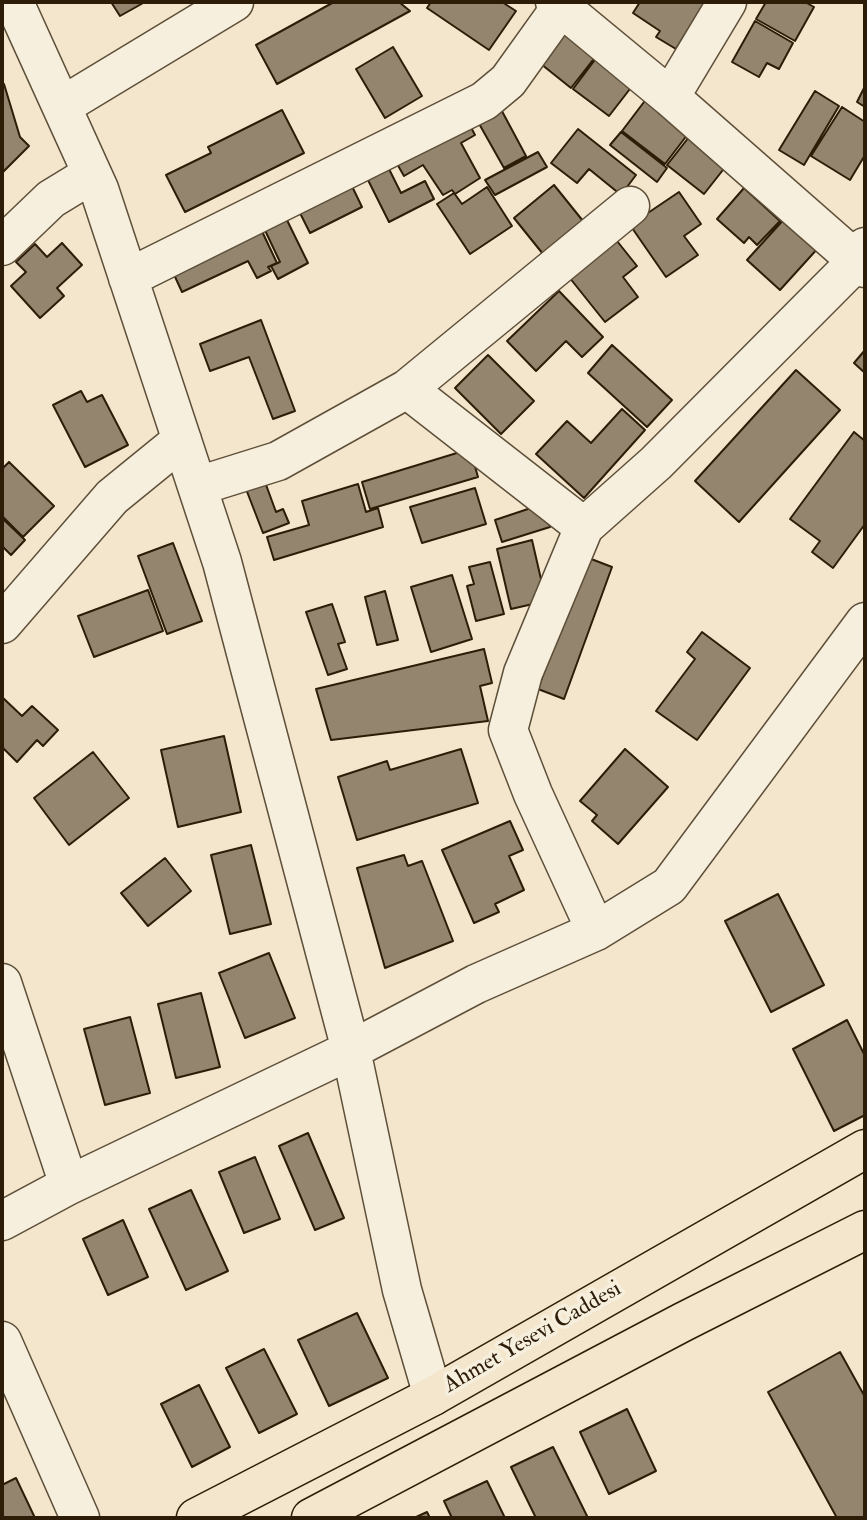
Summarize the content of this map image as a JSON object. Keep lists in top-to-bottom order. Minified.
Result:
{"streets":{"main road":["Ahmet Yesevi Caddesi"]}}
